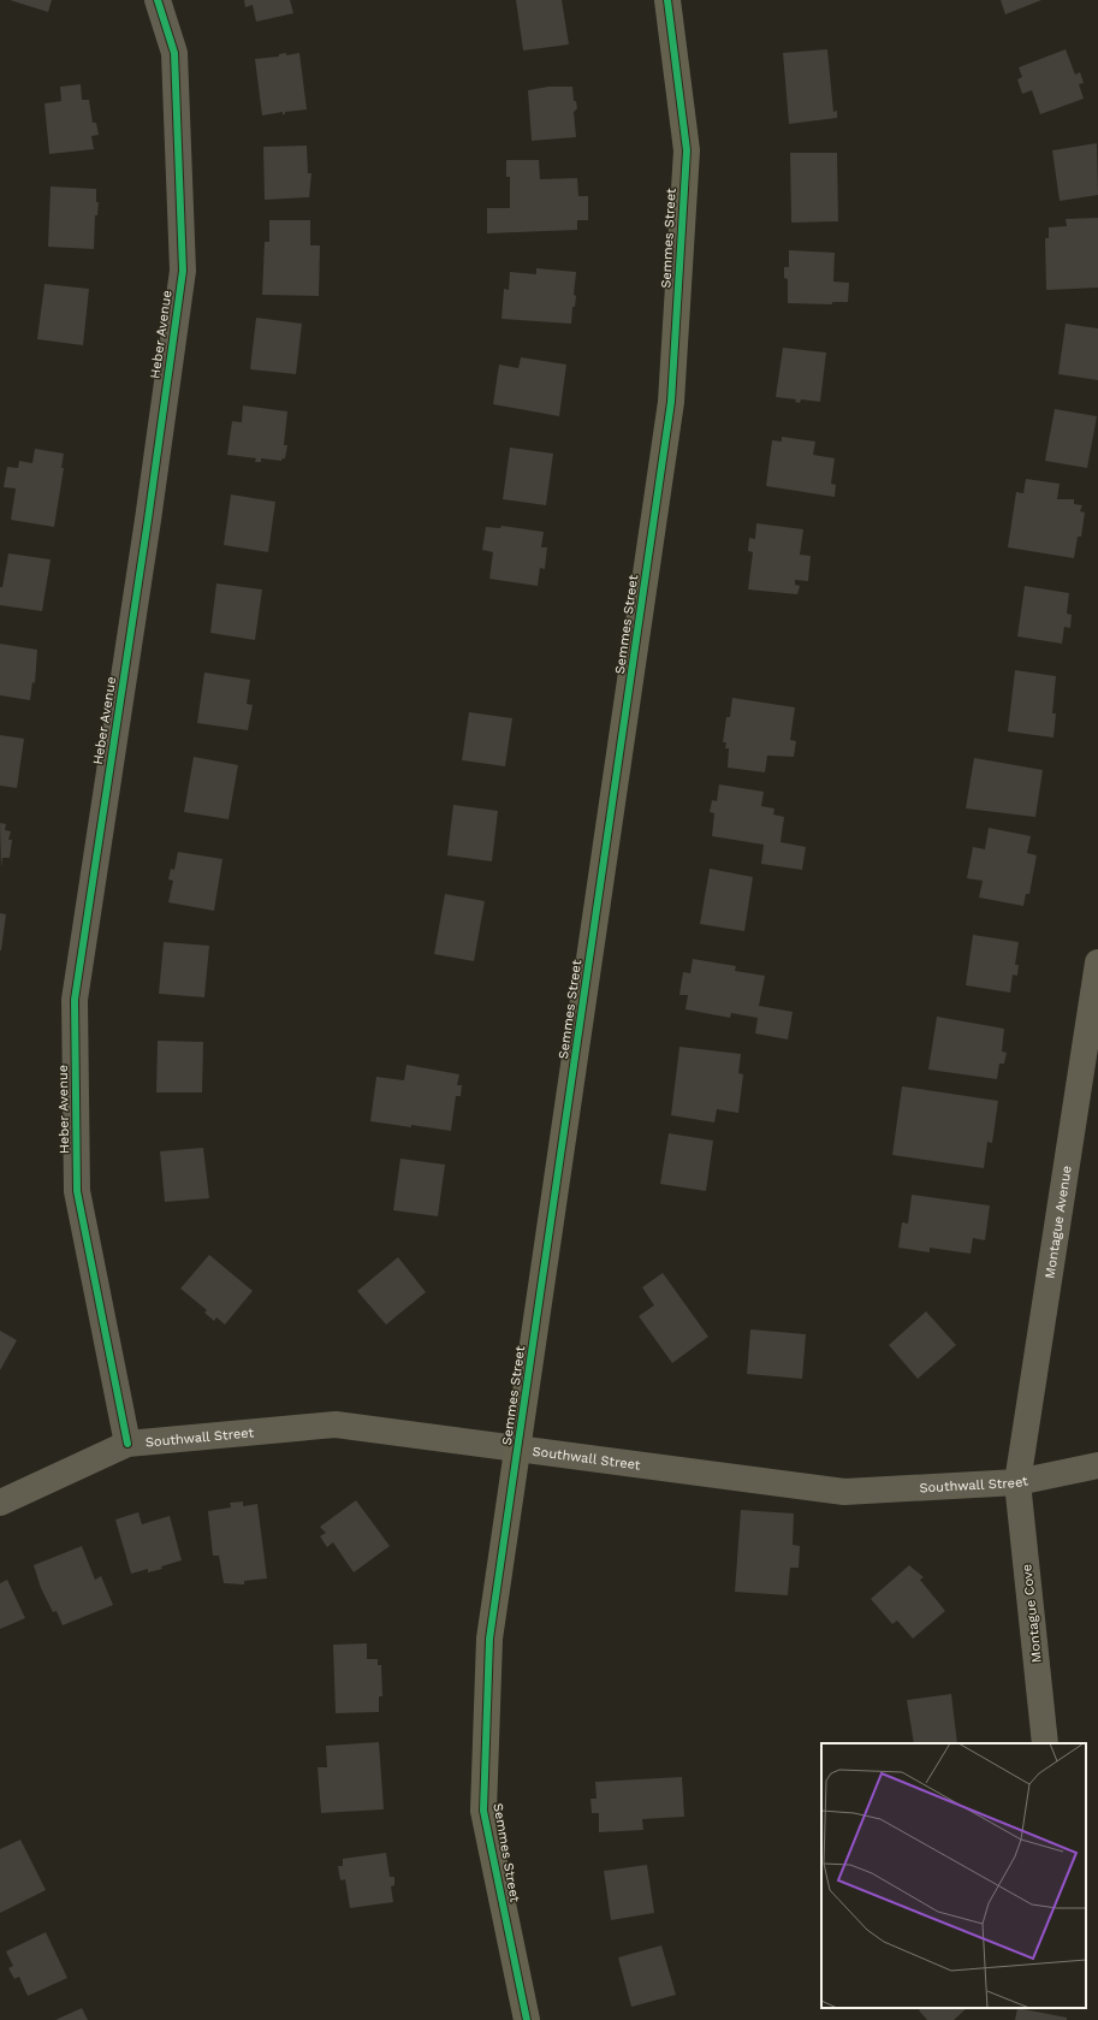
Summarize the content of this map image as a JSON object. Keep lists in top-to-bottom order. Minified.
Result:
{"streets":{"main road":["Semmes Street"],"street":["Heber Avenue","Montague Avenue","Southwall Street","Montague Cove"]},"crossings":[["Semmes Street","Southwall Street"],["Heber Avenue","Southwall Street"],["Montague Avenue","Southwall Street"],["Montague Avenue","Montague Cove"],["Southwall Street","Montague Cove"]]}
